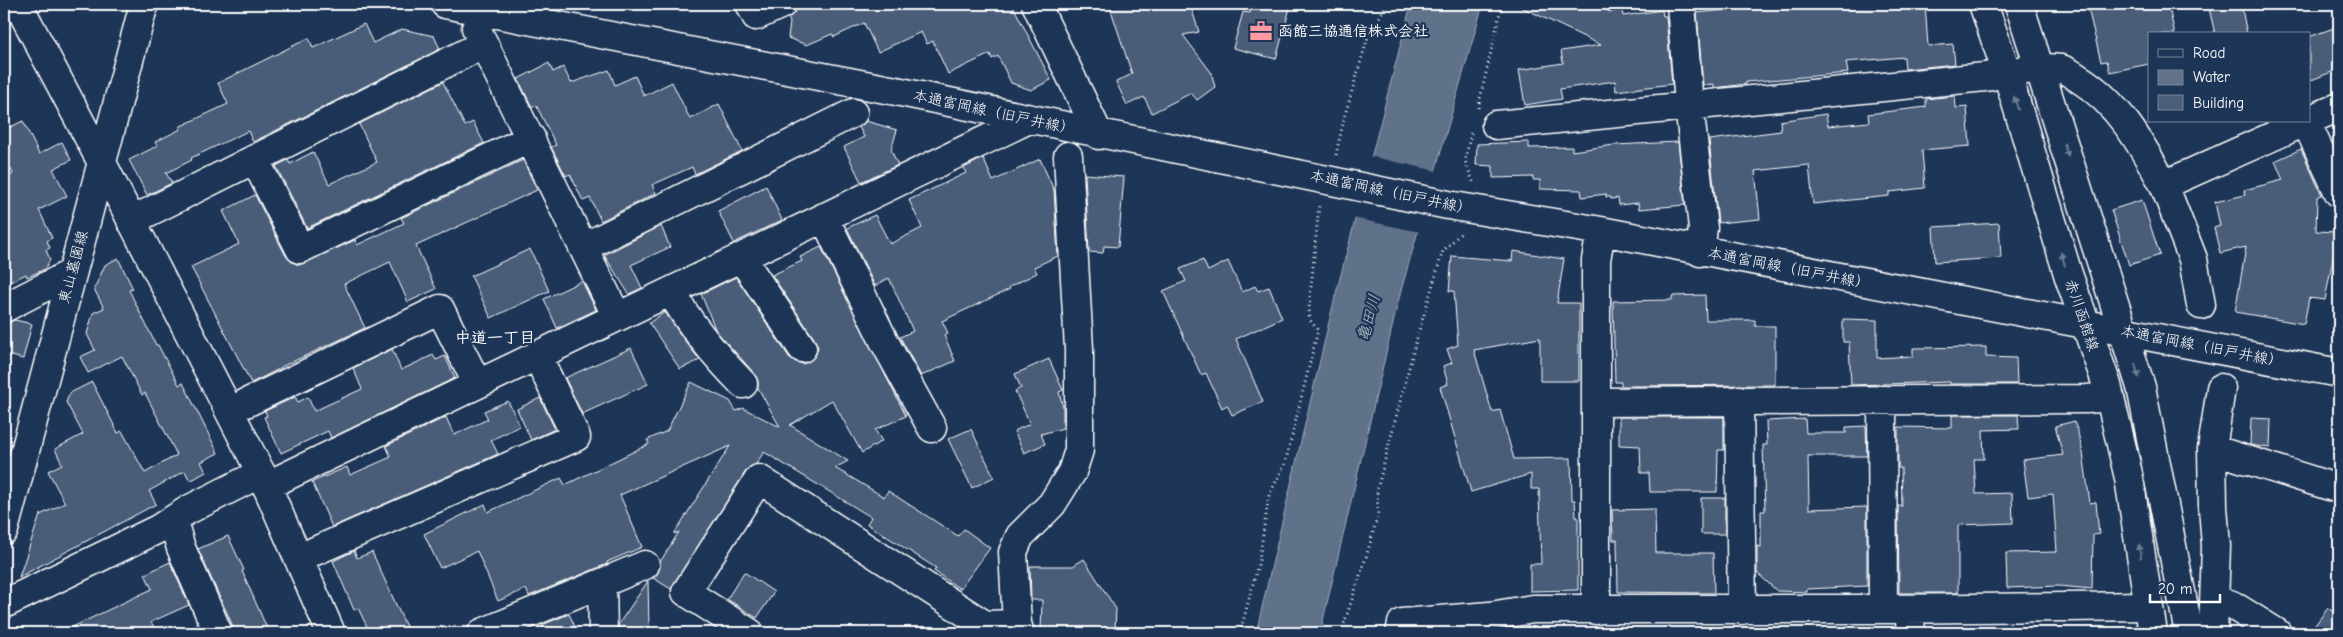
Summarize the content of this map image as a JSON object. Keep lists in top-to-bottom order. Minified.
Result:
{"streets":{"street":["本通富岡線（旧戸井線）","東山墓園線","赤川函館線"]},"crossings":[["本通富岡線（旧戸井線）","赤川函館線"]],"districts":["中道一丁目"],"water":["亀田川"],"places":{"office":["函館三協通信株式会社"]},"legend":["Road","Water","Building"],"scale_bar":"20 m"}
